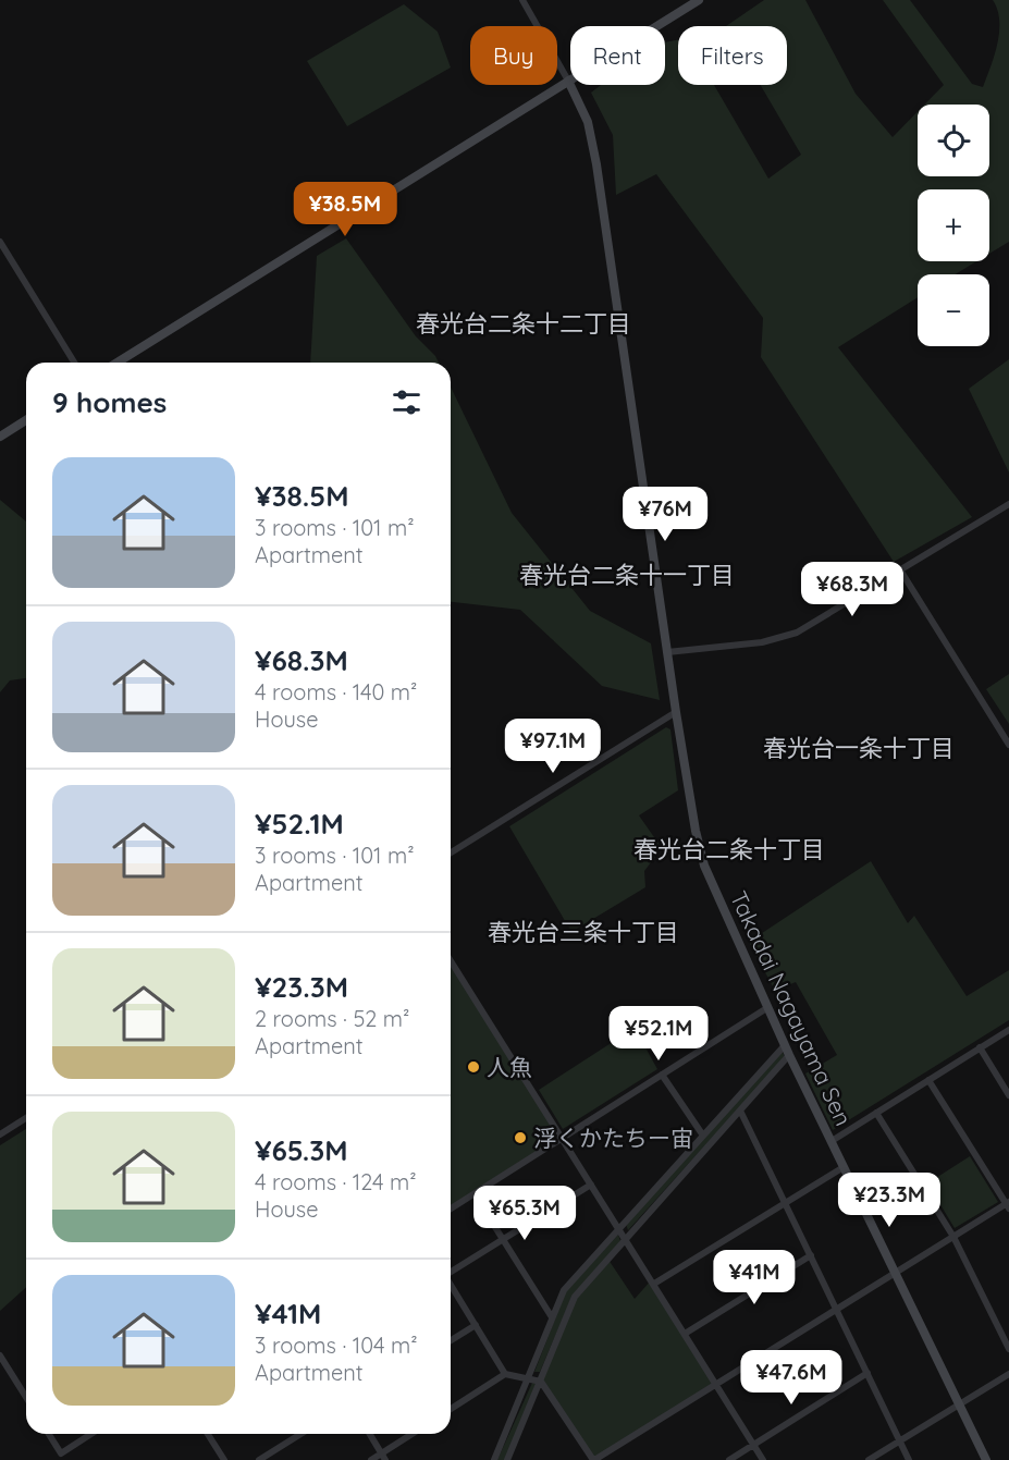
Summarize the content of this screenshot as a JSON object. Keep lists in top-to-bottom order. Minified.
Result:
{"streets":{"street":["Takadai Nagayama Sen"]},"districts":["春光台二条十二丁目","春光台二条十一丁目","春光台一条十丁目","春光台二条十丁目","春光台三条十丁目"],"places":["人魚","浮くかたちー宙"],"page":{"chip":["Buy","Rent","Filters"],"map_buttons":["+","−"],"price":["¥38.5M","¥76M","¥68.3M","¥97.1M","¥52.1M","¥23.3M","¥65.3M","¥41M","¥47.6M"],"heading":"9 homes","list":[{"name":"¥38.5M","note":"3 rooms · 101 m² · Apartment"},{"name":"¥68.3M","note":"4 rooms · 140 m² · House"},{"name":"¥52.1M","note":"3 rooms · 101 m² · Apartment"},{"name":"¥23.3M","note":"2 rooms · 52 m² · Apartment"},{"name":"¥65.3M","note":"4 rooms · 124 m² · House"},{"name":"¥41M","note":"3 rooms · 104 m² · Apartment"}]}}
